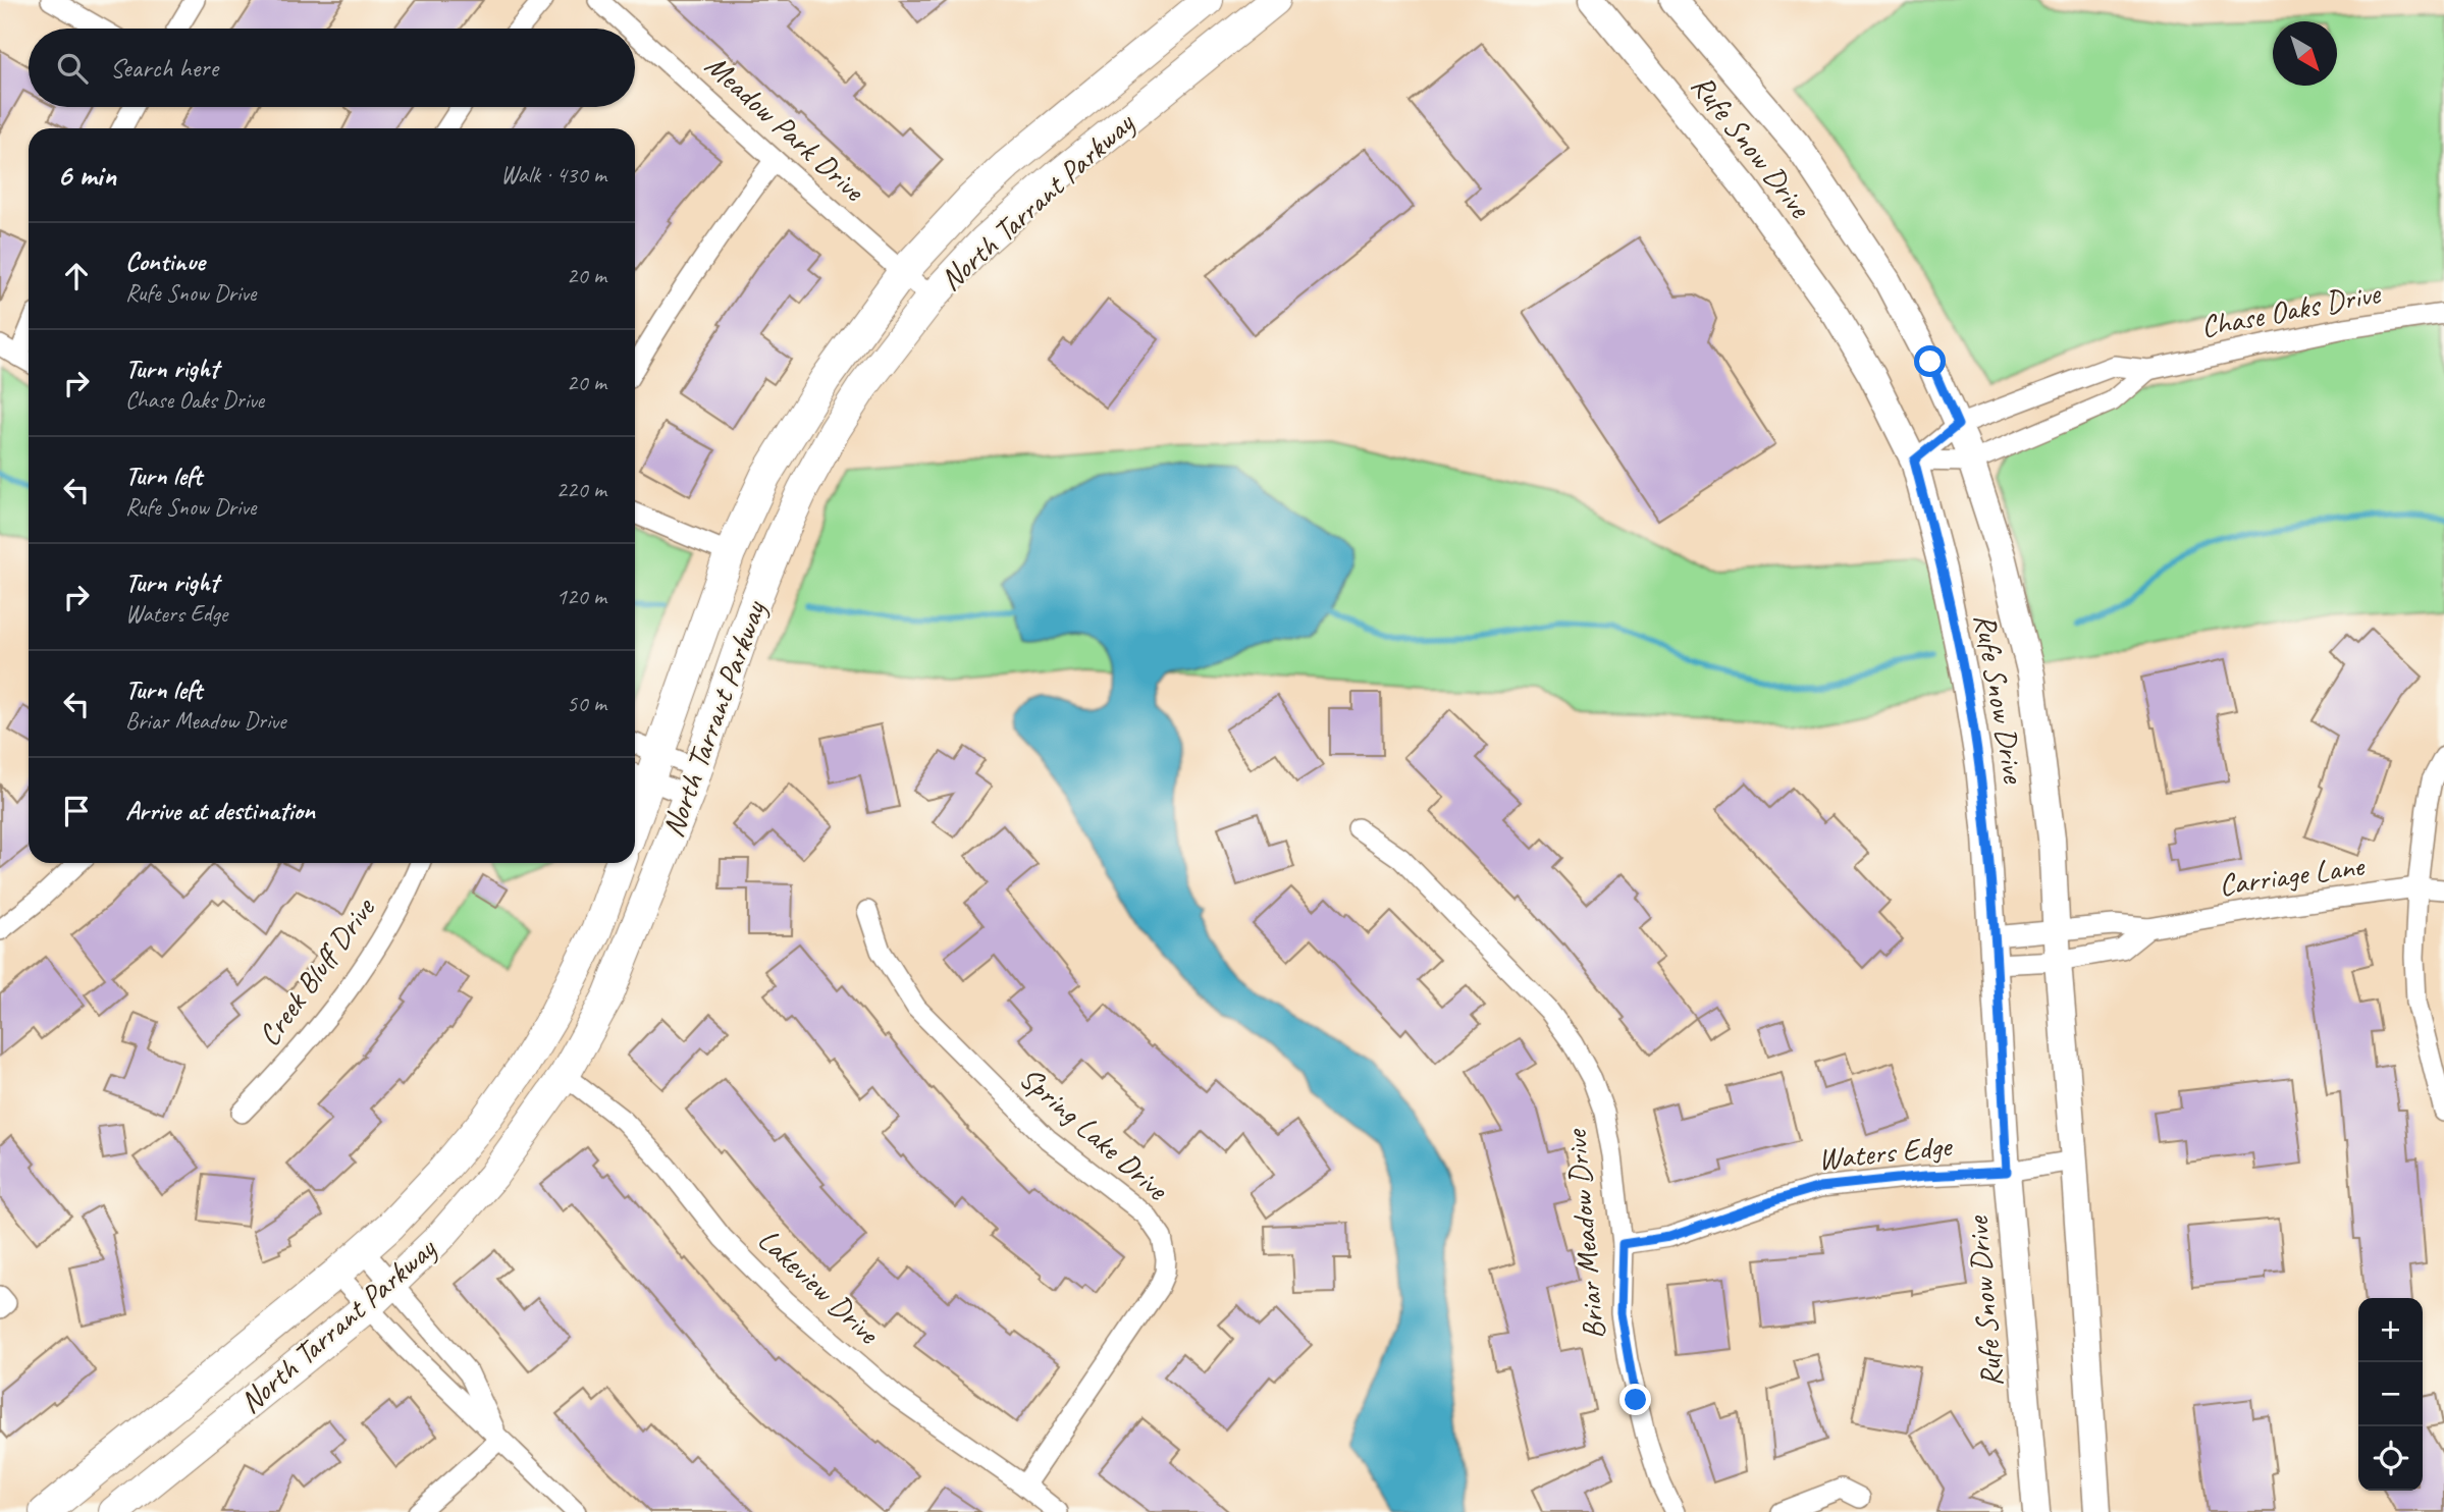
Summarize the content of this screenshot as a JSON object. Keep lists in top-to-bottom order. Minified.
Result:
{"streets":{"main road":["Rufe Snow Drive","North Tarrant Parkway"],"street":["Meadow Park Drive","Chase Oaks Drive","Carriage Lane","Creek Bluff Drive","Spring Lake Drive","Waters Edge","Briar Meadow Drive","Lakeview Drive"]},"crossings":[["Meadow Park Drive","North Tarrant Parkway"],["Rufe Snow Drive","Chase Oaks Drive"],["Rufe Snow Drive","Carriage Lane"],["Rufe Snow Drive","Waters Edge"],["North Tarrant Parkway","Lakeview Drive"],["Spring Lake Drive","Lakeview Drive"],["Waters Edge","Briar Meadow Drive"]],"north":"bottom right","page":{"search":"Search here","heading":["6 min","Walk · 430 m"],"list":[["Continue","Rufe Snow Drive","20 m"],["Turn right","Chase Oaks Drive","20 m"],["Turn left","Rufe Snow Drive","220 m"],["Turn right","Waters Edge","120 m"],["Turn left","Briar Meadow Drive","50 m"],"Arrive at destination"],"map_buttons":["+","−"]}}
